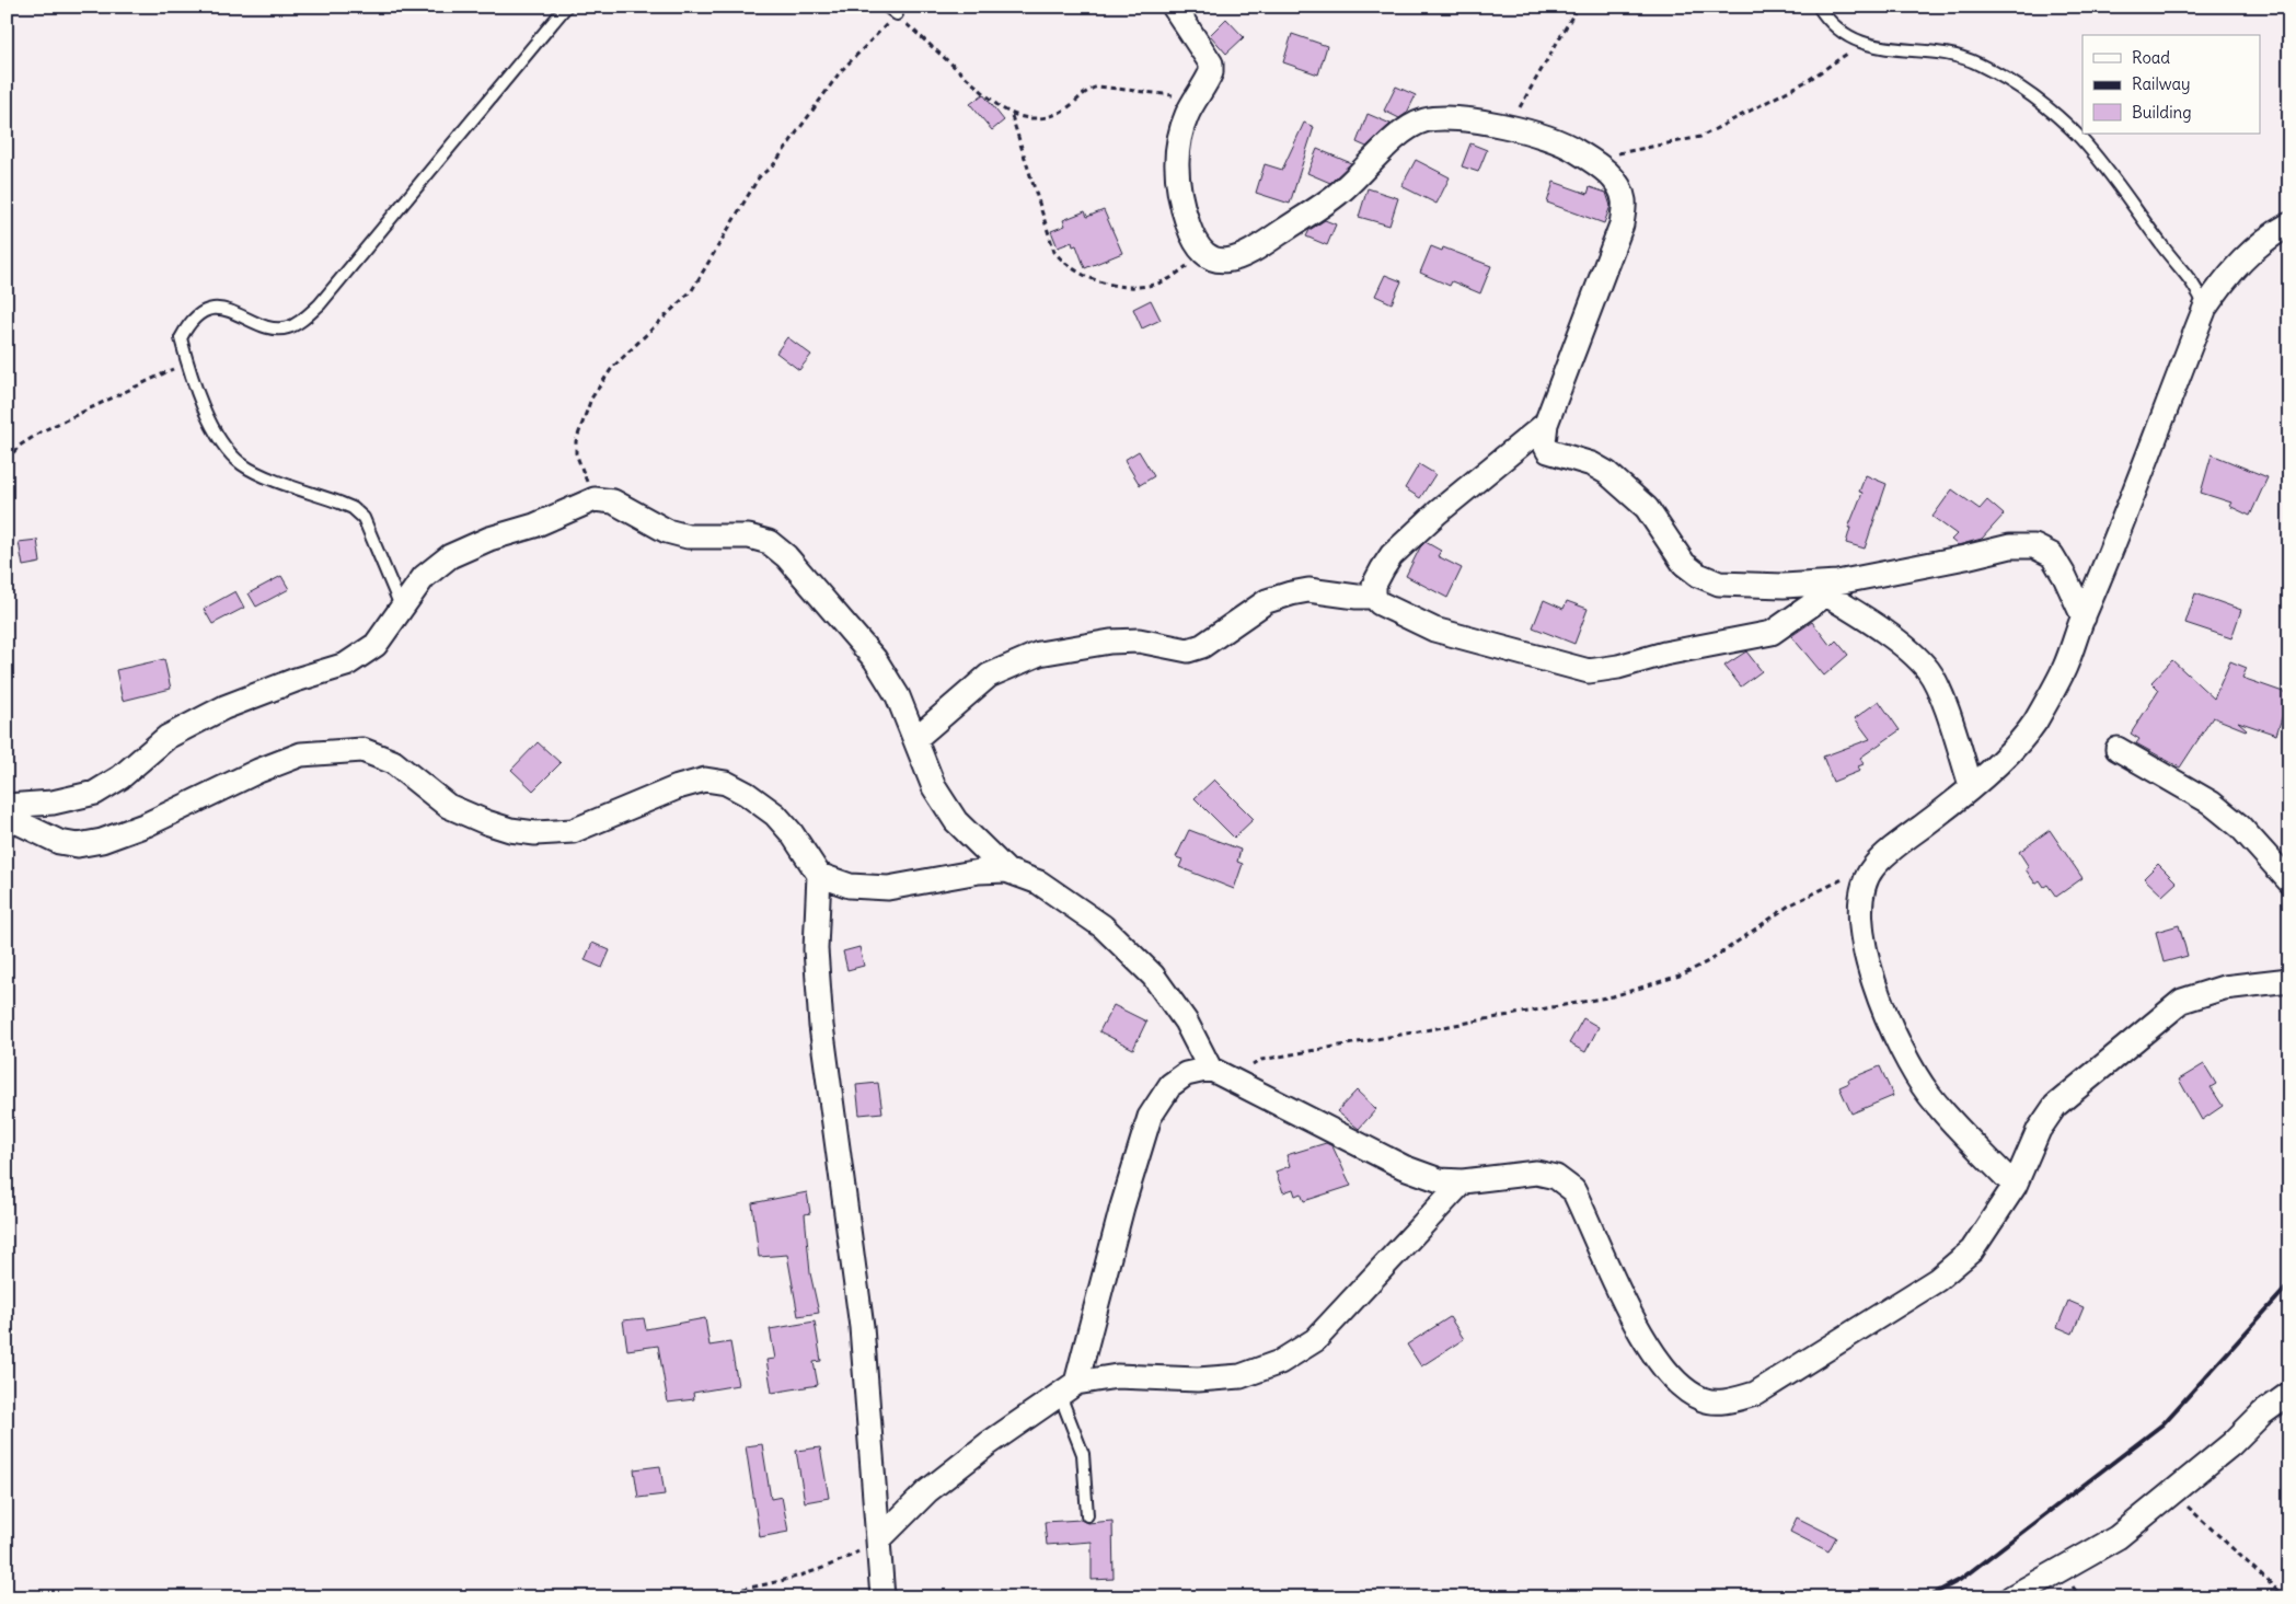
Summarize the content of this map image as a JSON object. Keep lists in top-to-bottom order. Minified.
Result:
{"legend":["Road","Railway","Building"]}
